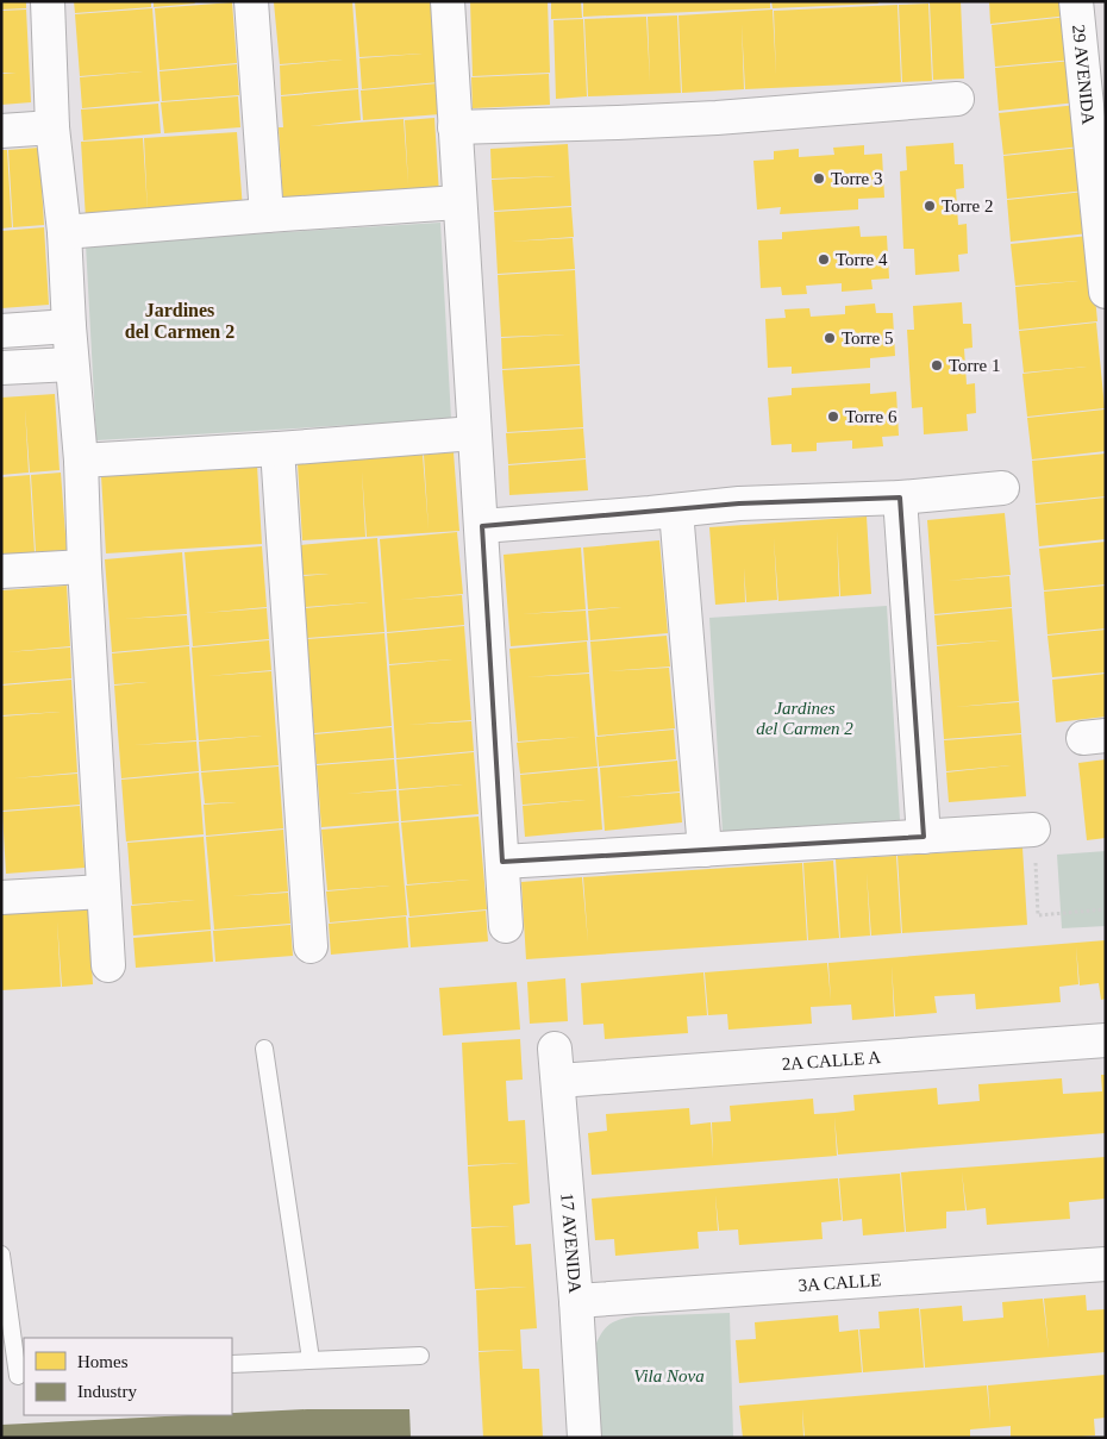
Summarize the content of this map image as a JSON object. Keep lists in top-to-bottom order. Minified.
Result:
{"streets":{"street":["29 AVENIDA","2A CALLE A","17 AVENIDA","3A CALLE"]},"crossings":[["2A CALLE A","17 AVENIDA"],["17 AVENIDA","3A CALLE"]],"districts":["Jardines del Carmen 2"],"parks":["Jardines del Carmen 2","Vila Nova"],"places":["Torre 3","Torre 2","Torre 4","Torre 5","Torre 1","Torre 6"],"legend":["Homes","Industry"]}
